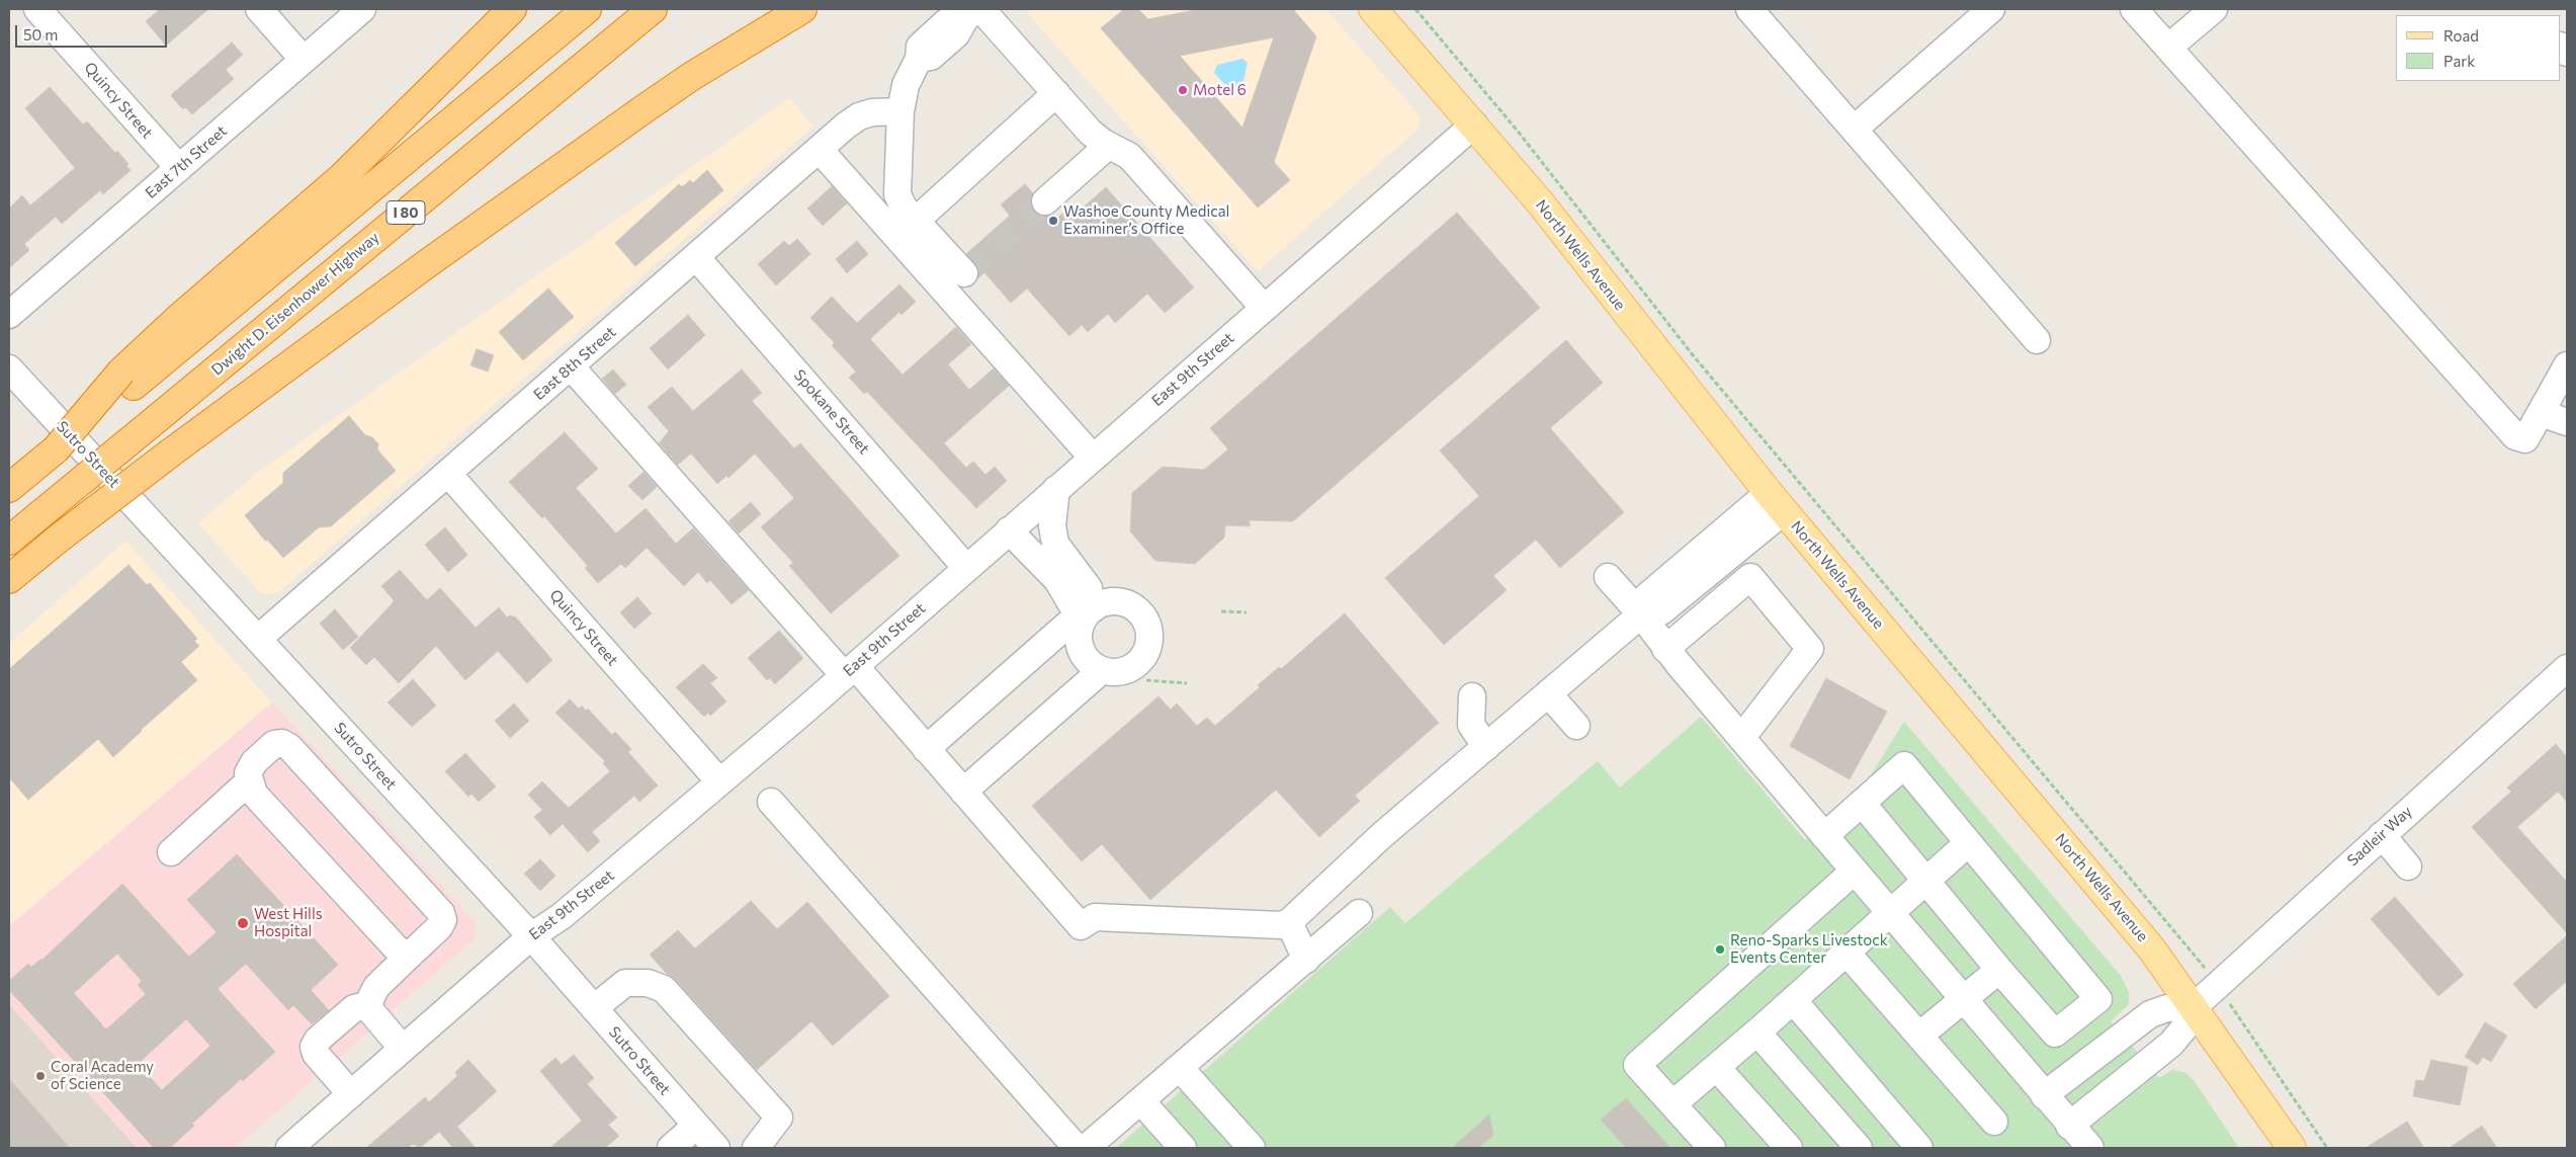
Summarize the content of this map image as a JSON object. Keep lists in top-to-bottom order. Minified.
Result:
{"streets":{"highway":["I 80","Dwight D. Eisenhower Highway"],"main road":["North Wells Avenue"],"street":["Quincy Street","East 7th Street","East 8th Street","East 9th Street","Spokane Street","Sutro Street","Sadleir Way"]},"crossings":[["Quincy Street","East 7th Street"],["Quincy Street","East 8th Street"],["Quincy Street","East 9th Street"],["North Wells Avenue","East 9th Street"],["North Wells Avenue","Sadleir Way"],["East 8th Street","Spokane Street"],["East 8th Street","Sutro Street"],["East 9th Street","Spokane Street"],["East 9th Street","Sutro Street"]],"places":["Motel 6","Washoe County Medical Examiner’s Office","West Hills Hospital","Reno-Sparks Livestock Events Center","Coral Academy of Science"],"legend":["Road","Park"],"scale_bar":"50 m"}
